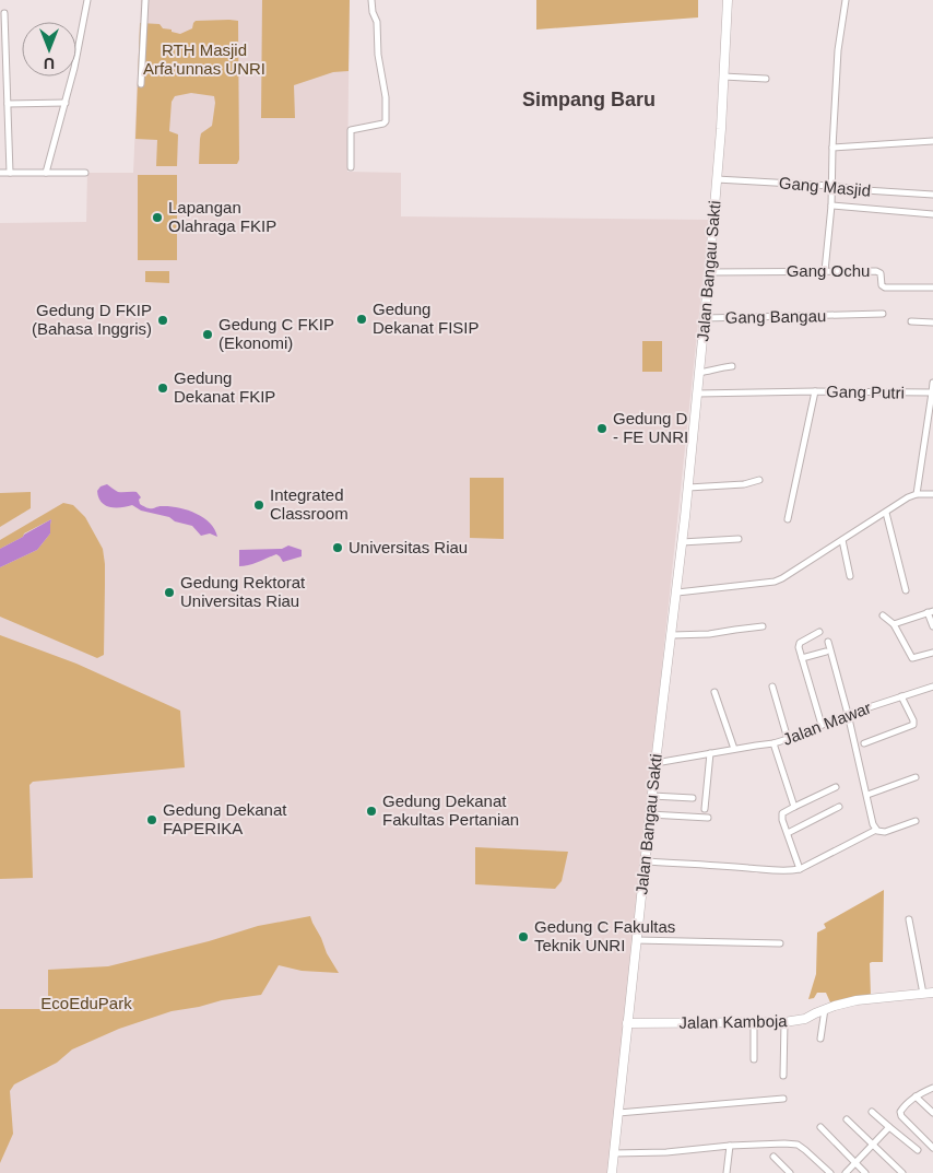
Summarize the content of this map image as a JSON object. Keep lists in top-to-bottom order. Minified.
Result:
{"streets":{"street":["Gang Masjid","Jalan Bangau Sakti","Gang Ochu","Gang Bangau","Gang Putri","Jalan Mawar","Jalan Kamboja"]},"crossings":[["Gang Masjid","Jalan Bangau Sakti"],["Jalan Bangau Sakti","Gang Ochu"],["Jalan Bangau Sakti","Gang Bangau"],["Jalan Bangau Sakti","Gang Putri"],["Jalan Bangau Sakti","Jalan Mawar"],["Jalan Bangau Sakti","Jalan Kamboja"]],"districts":["Simpang Baru"],"parks":["RTH Masjid Arfa'unnas UNRI","EcoEduPark"],"places":["Lapangan Olahraga FKIP","Gedung Dekanat FISIP","Gedung D FKIP (Bahasa Inggris)","Gedung C FKIP (Ekonomi)","Gedung Dekanat FKIP","Gedung D - FE UNRI","Integrated Classroom","Universitas Riau","Gedung Rektorat Universitas Riau","Gedung Dekanat Fakultas Pertanian","Gedung Dekanat FAPERIKA","Gedung C Fakultas Teknik UNRI"],"north":"bottom"}
